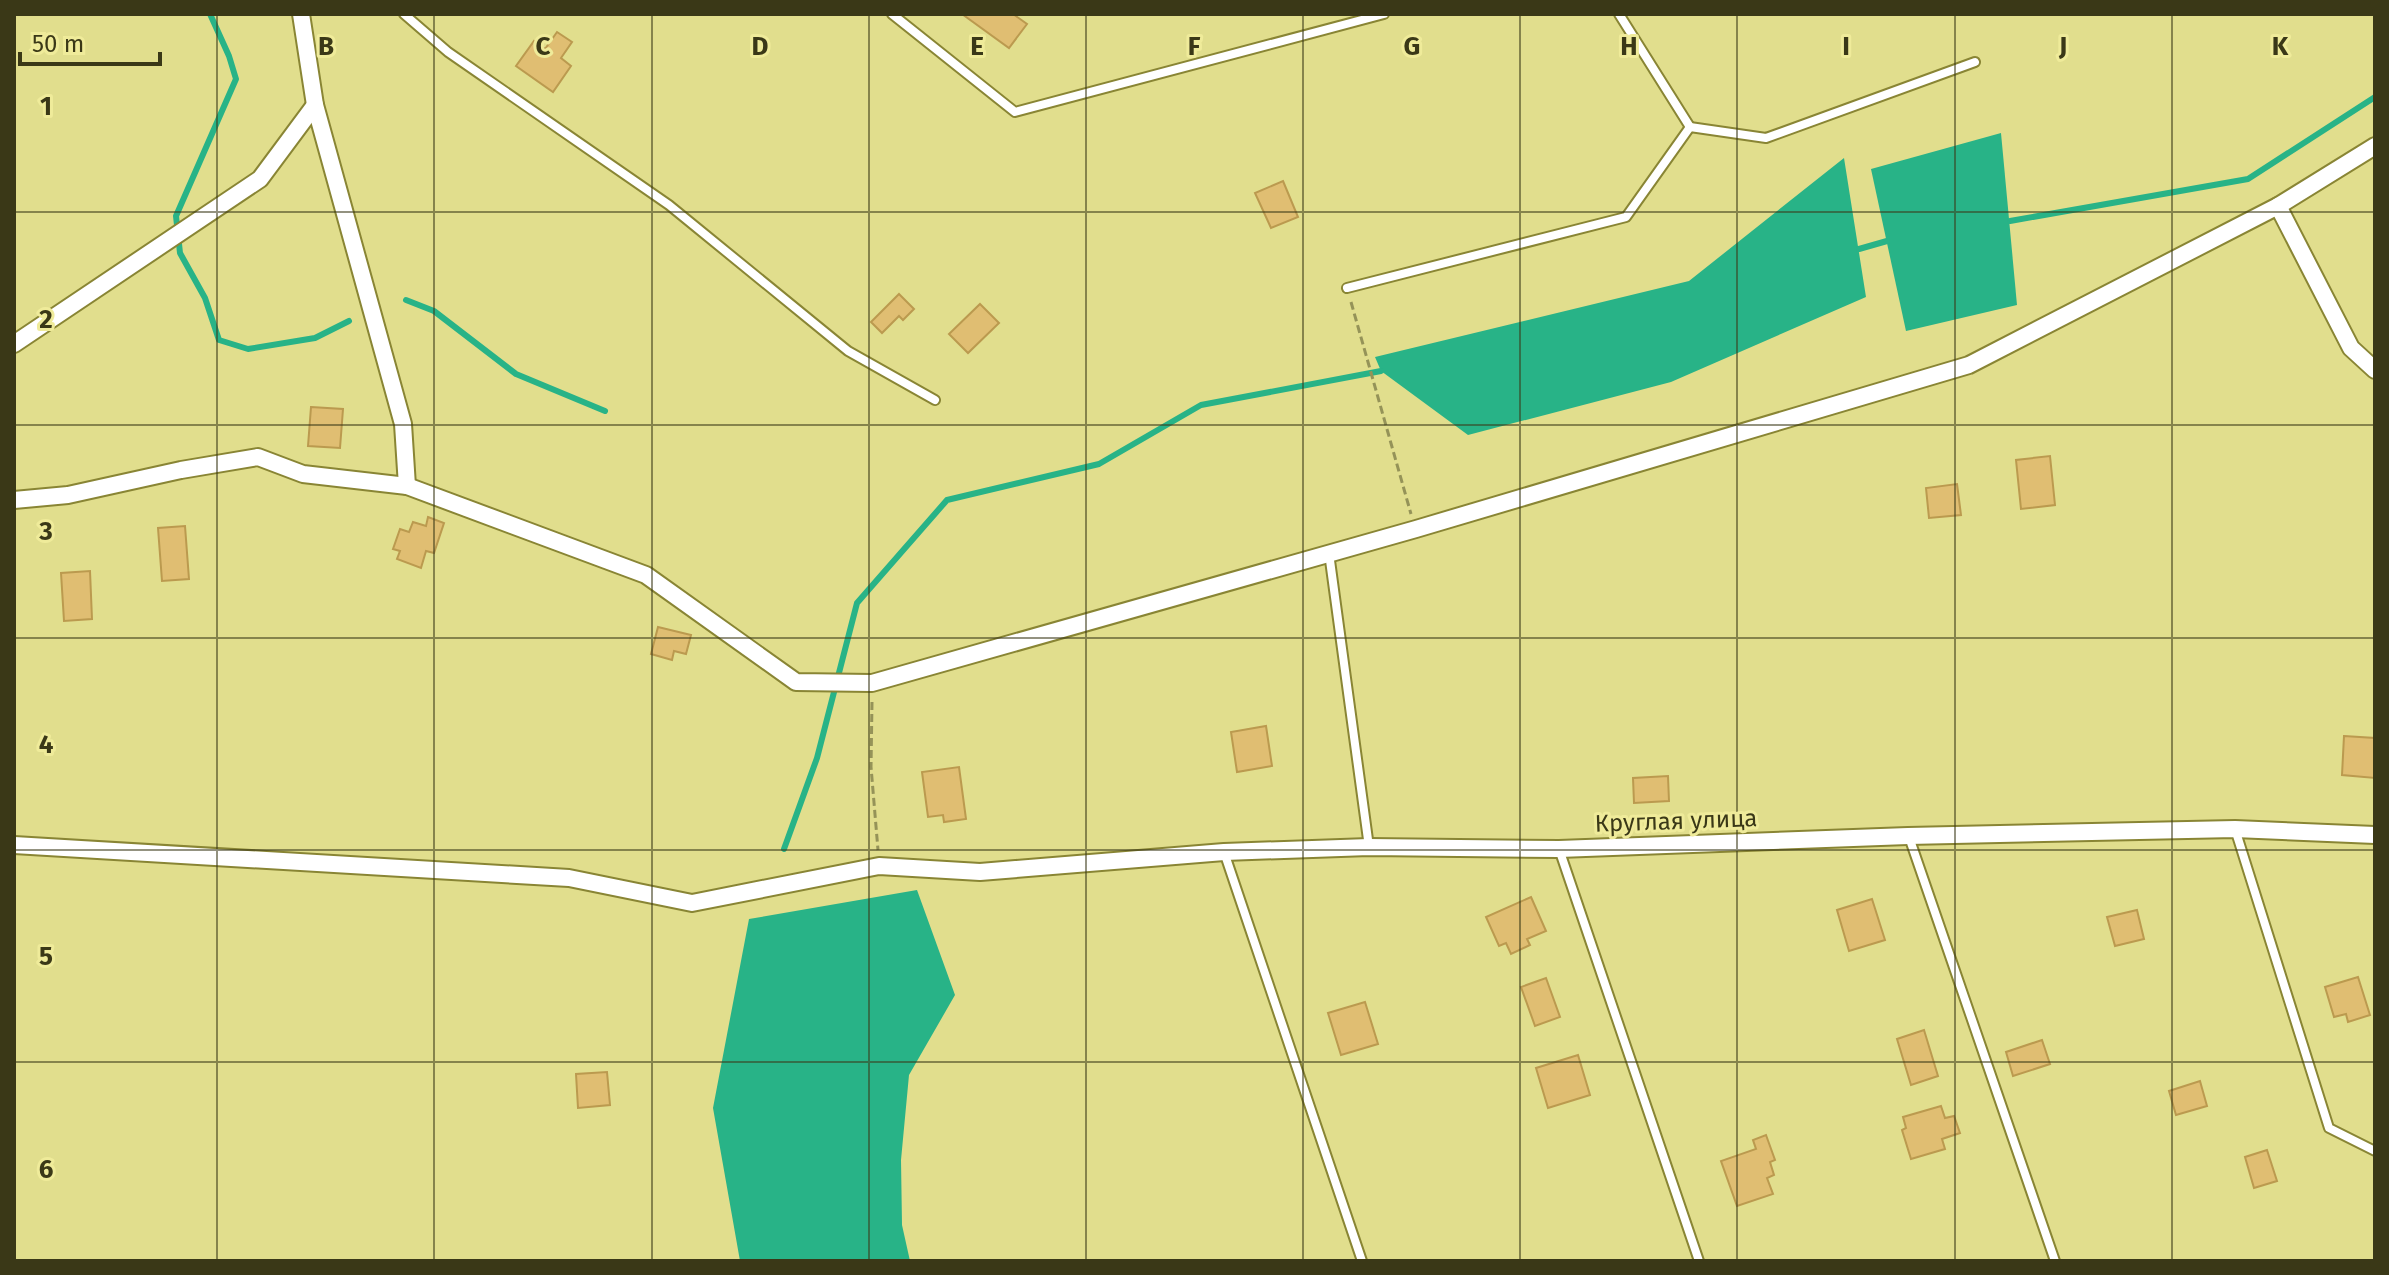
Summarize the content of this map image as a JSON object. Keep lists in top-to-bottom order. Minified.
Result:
{"streets":{"street":["Круглая улица"]},"scale_bar":"50 m","grid":{"columns":["B","C","D","E","F","G","H","I","J","K"],"rows":["1","2","3","4","5","6"]}}
